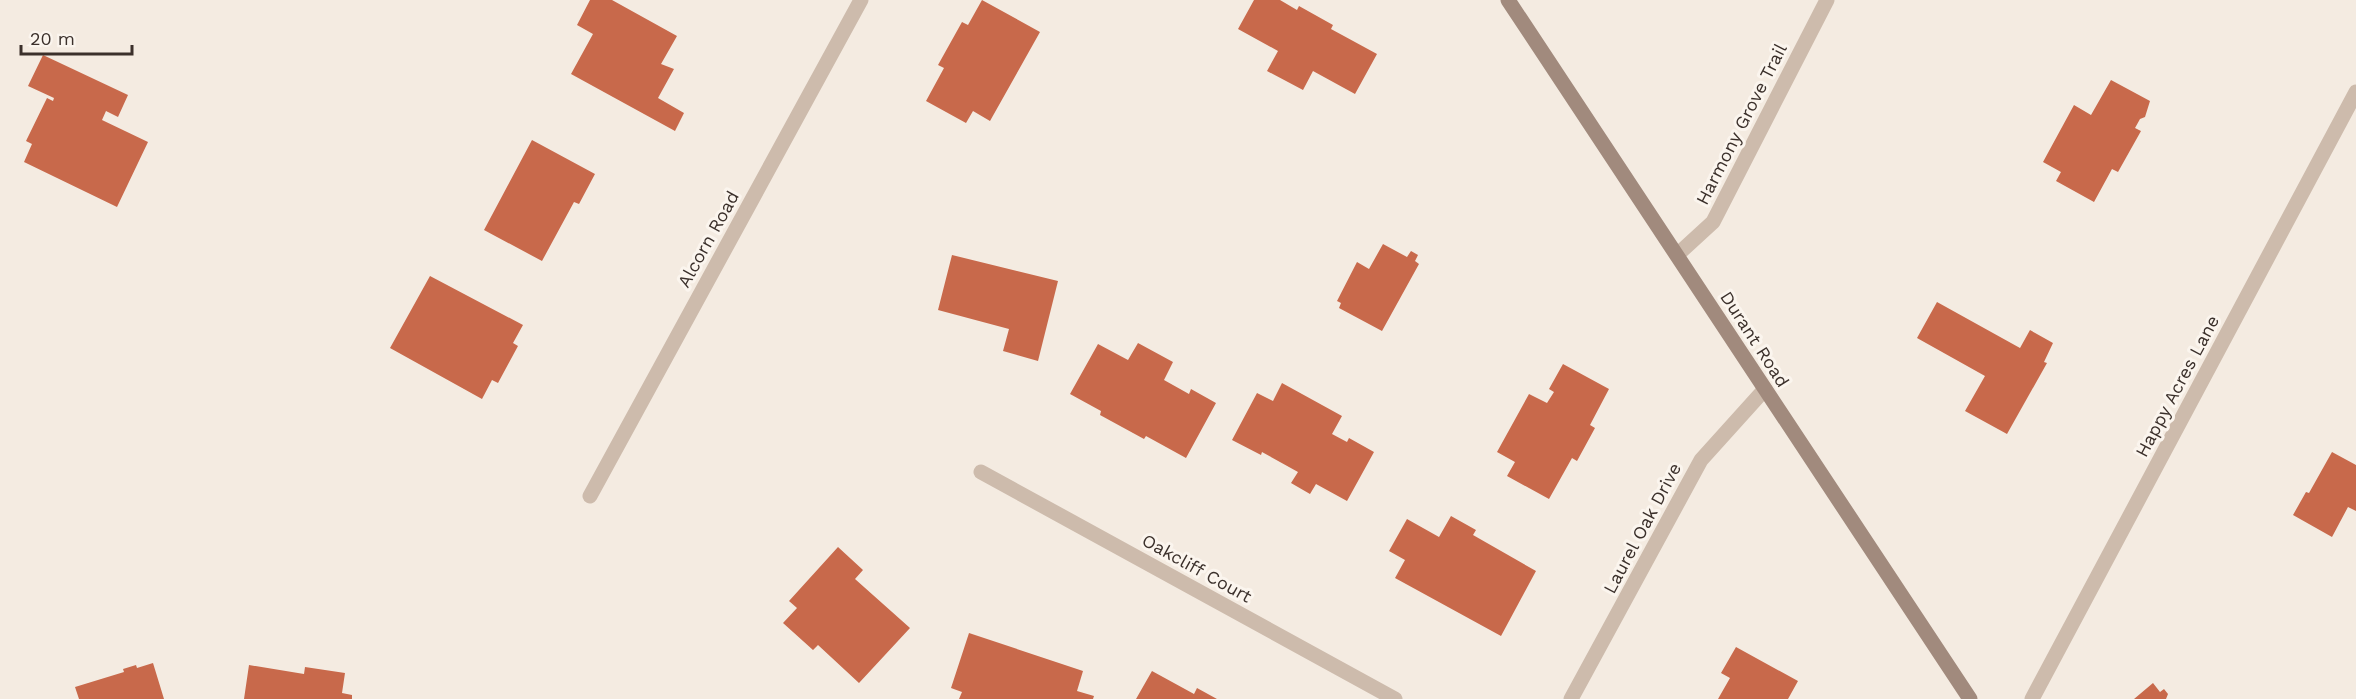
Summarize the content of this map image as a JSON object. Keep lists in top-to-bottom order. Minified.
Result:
{"streets":{"street":["Harmony Grove Trail","Alcorn Road","Durant Road","Happy Acres Lane","Laurel Oak Drive","Oakcliff Court"]},"crossings":[["Harmony Grove Trail","Durant Road"],["Durant Road","Laurel Oak Drive"]],"scale_bar":"20 m"}
